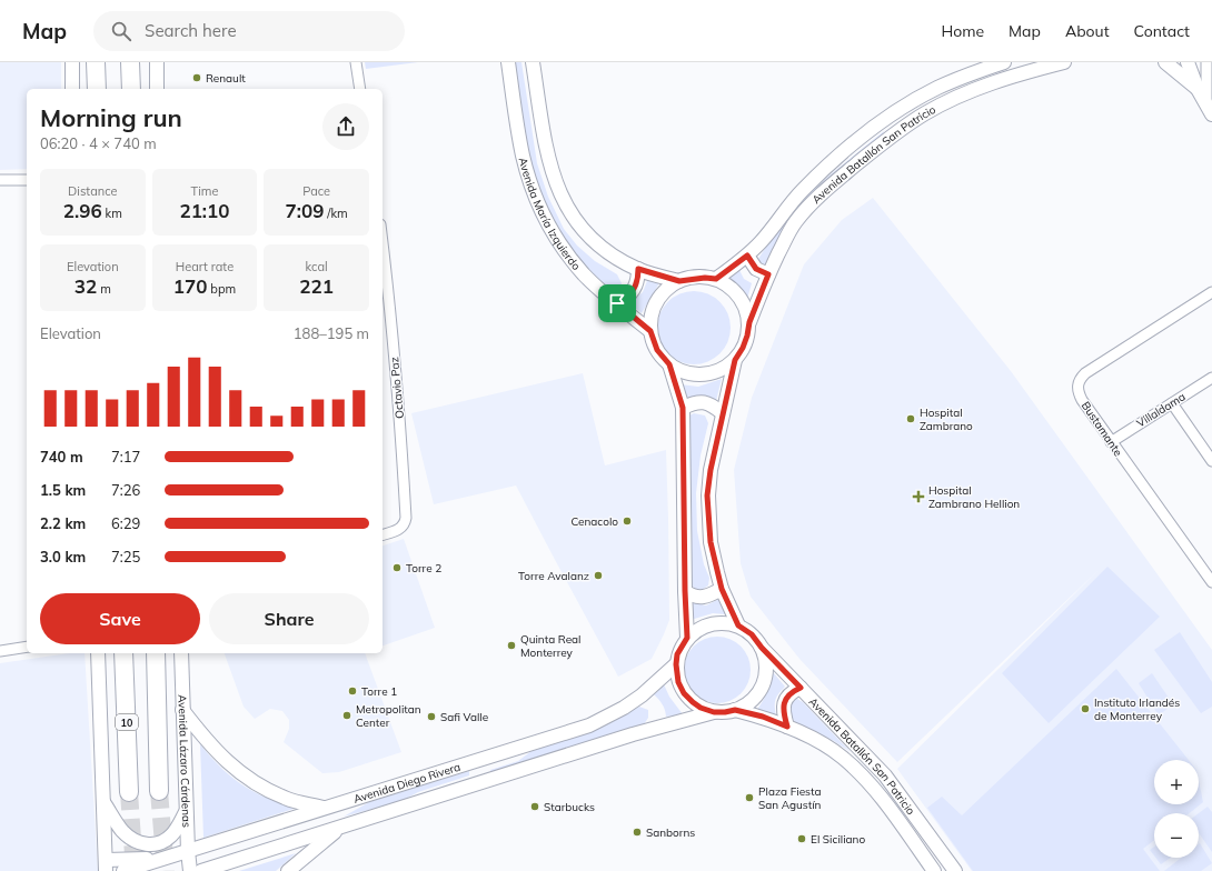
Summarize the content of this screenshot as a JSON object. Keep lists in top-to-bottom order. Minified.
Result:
{"streets":{"highway":["10"],"street":["Avenida Batallón San Patricio","Avenida María Izquierdo","Octavio Paz","Villaldama","Bustamante","Avenida Lázaro Cárdenas","Avenida Diego Rivera"]},"crossings":[["Avenida Batallón San Patricio","Avenida María Izquierdo"],["Avenida Batallón San Patricio","Avenida Diego Rivera"],["Villaldama","Bustamante"],["Avenida Lázaro Cárdenas","Avenida Diego Rivera"]],"places":{"other":["Renault","Hospital Zambrano","Cenacolo","Torre 2","Torre Avalanz","Quinta Real Monterrey","Torre 1","Instituto Irlandés de Monterrey","Metropolitan Center","Safi Valle","Plaza Fiesta San Agustín","Starbucks","Sanborns","El Siciliano"],"health":["Hospital Zambrano Hellion"]},"page":{"header":"Map","search":"Search here","nav":["Home","Map","About","Contact"],"heading":["Morning run","06:20 · 4 × 740 m"],"stats":[["Distance","2.96 km"],["Time","21:10"],["Pace","7:09 /km"],["Elevation","32 m"],["Heart rate","170 bpm"],["kcal","221"]],"chart":["Elevation","188–195 m"],"list":[{"name":"740 m","note":"7:17"},{"name":"1.5 km","note":"7:26"},{"name":"2.2 km","note":"6:29"},{"name":"3.0 km","note":"7:25"}],"buttons":["Save","Share"],"map_buttons":["+","−"]}}
